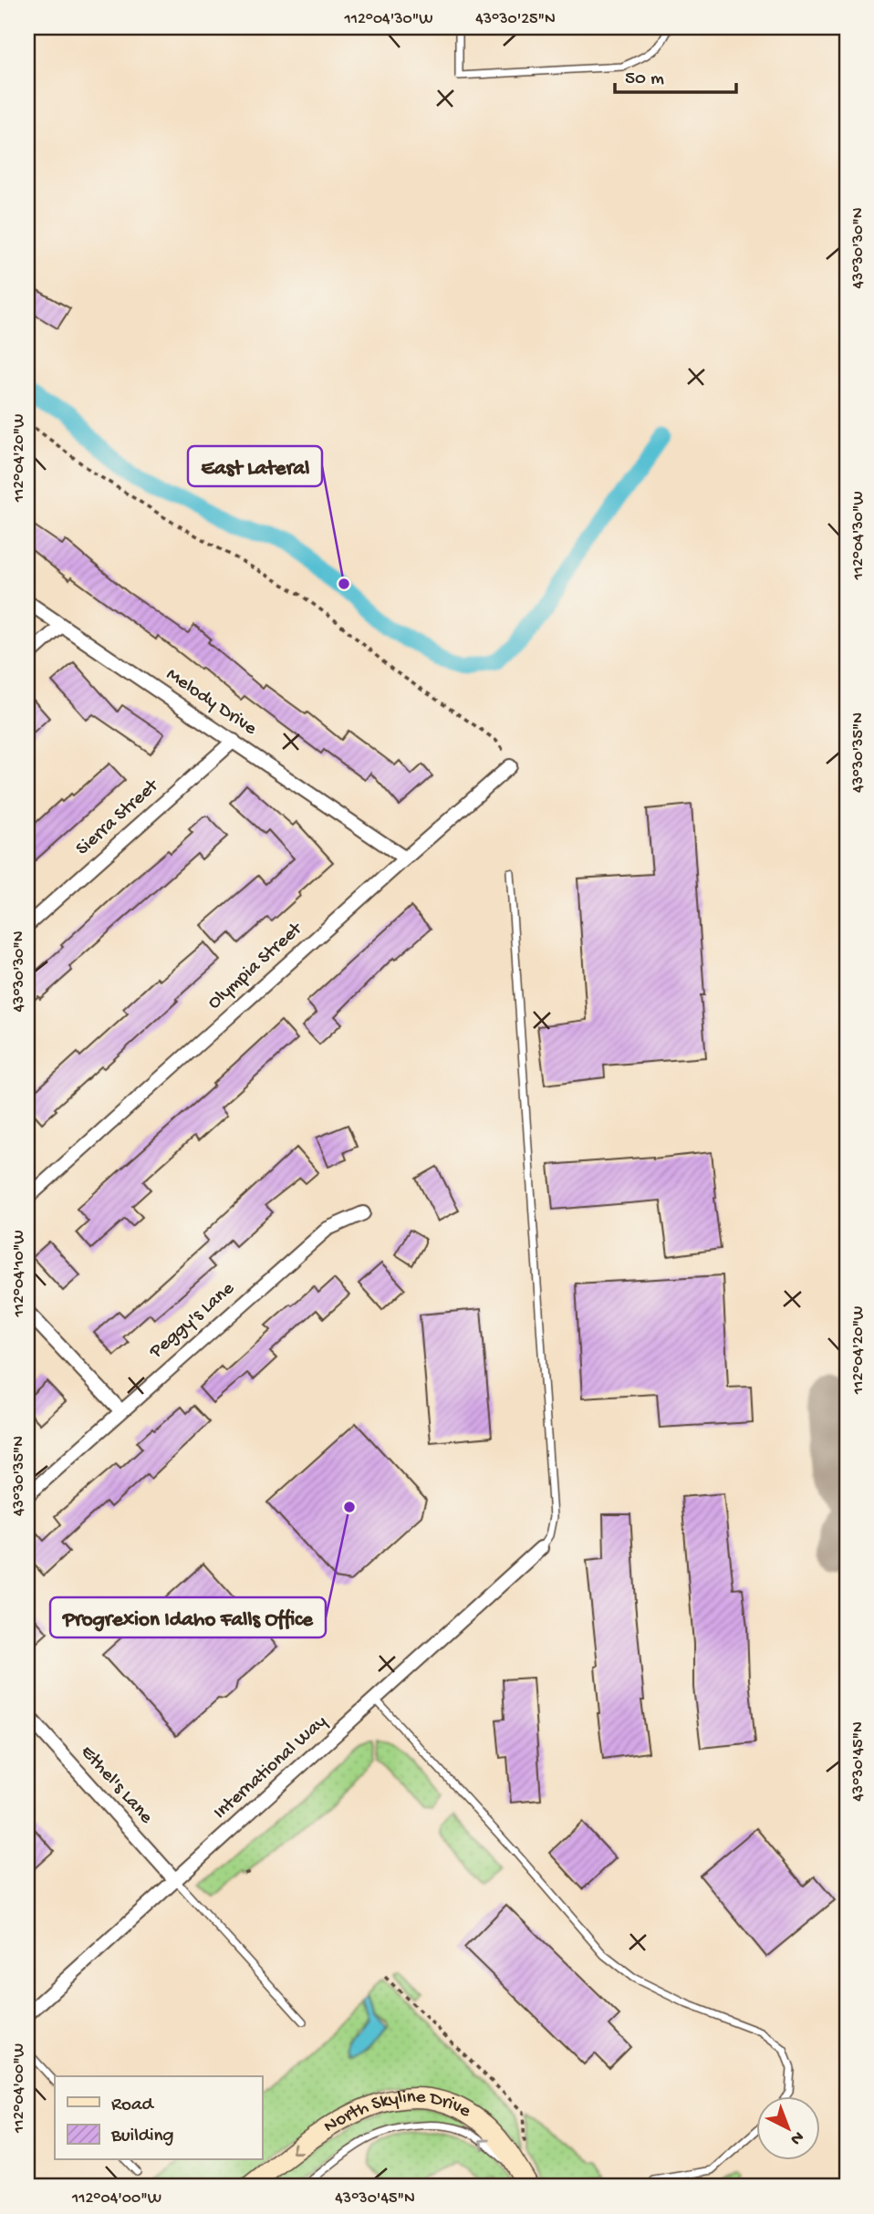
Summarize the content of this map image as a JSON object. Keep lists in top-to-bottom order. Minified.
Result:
{"streets":{"main road":["North Skyline Drive"],"street":["Melody Drive","Sierra Street","Olympia Street","Peggy's Lane","International Way","Ethel's Lane"]},"crossings":[["Melody Drive","Sierra Street"],["Melody Drive","Olympia Street"],["International Way","Ethel's Lane"]],"one_way":["North Skyline Drive"],"places":["East Lateral","Progrexion Idaho Falls Office"],"legend":["Road","Building"],"scale_bar":"50 m","north":"bottom right","coordinates":["112°04'30\"W","43°30'25\"N","43°30'30\"N","112°04'20\"W","43°30'35\"N","112°04'10\"W","43°30'45\"N","112°04'00\"W"]}
